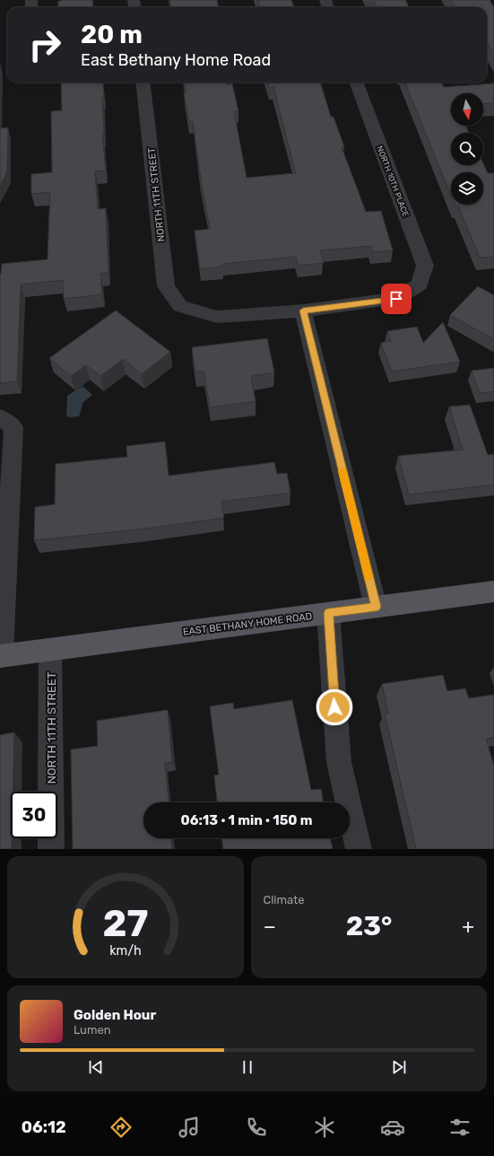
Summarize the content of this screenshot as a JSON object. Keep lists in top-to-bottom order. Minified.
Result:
{"streets":{"main road":["EAST BETHANY HOME ROAD"],"street":["NORTH 10TH PLACE","NORTH 11TH STREET"]},"crossings":[["NORTH 10TH PLACE","NORTH 11TH STREET"],["NORTH 11TH STREET","EAST BETHANY HOME ROAD"]],"north":"bottom","page":{"turn":["20 m","East Bethany Home Road"],"limit":"30","trip":"06:13 · 1 min · 150 m","tile":"Climate","heat":["−","23°","+"],"song":["Golden Hour","Lumen"],"tabs":"06:12","gauge":["27","km/h"]}}
